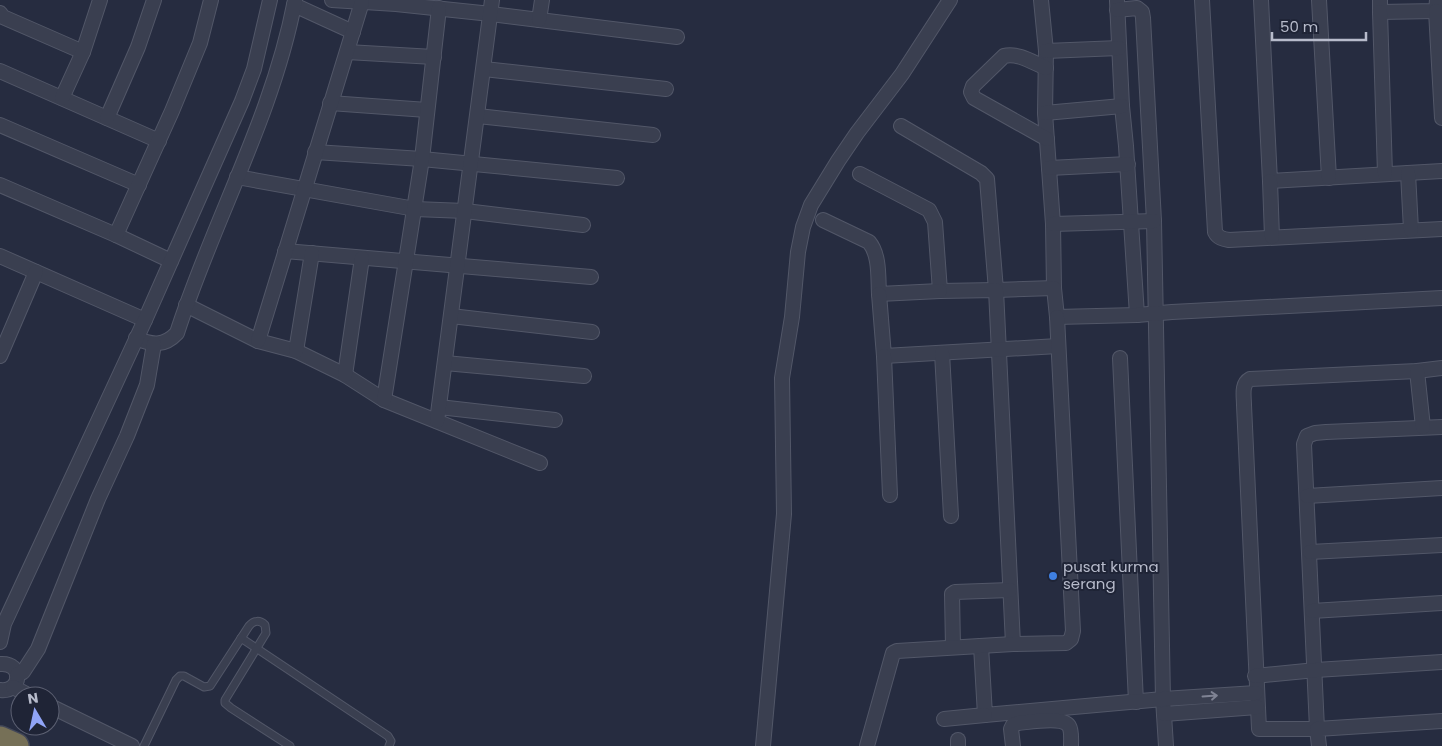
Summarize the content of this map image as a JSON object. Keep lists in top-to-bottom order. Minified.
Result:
{"places":["pusat kurma serang"],"scale_bar":"50 m","north":"top"}
